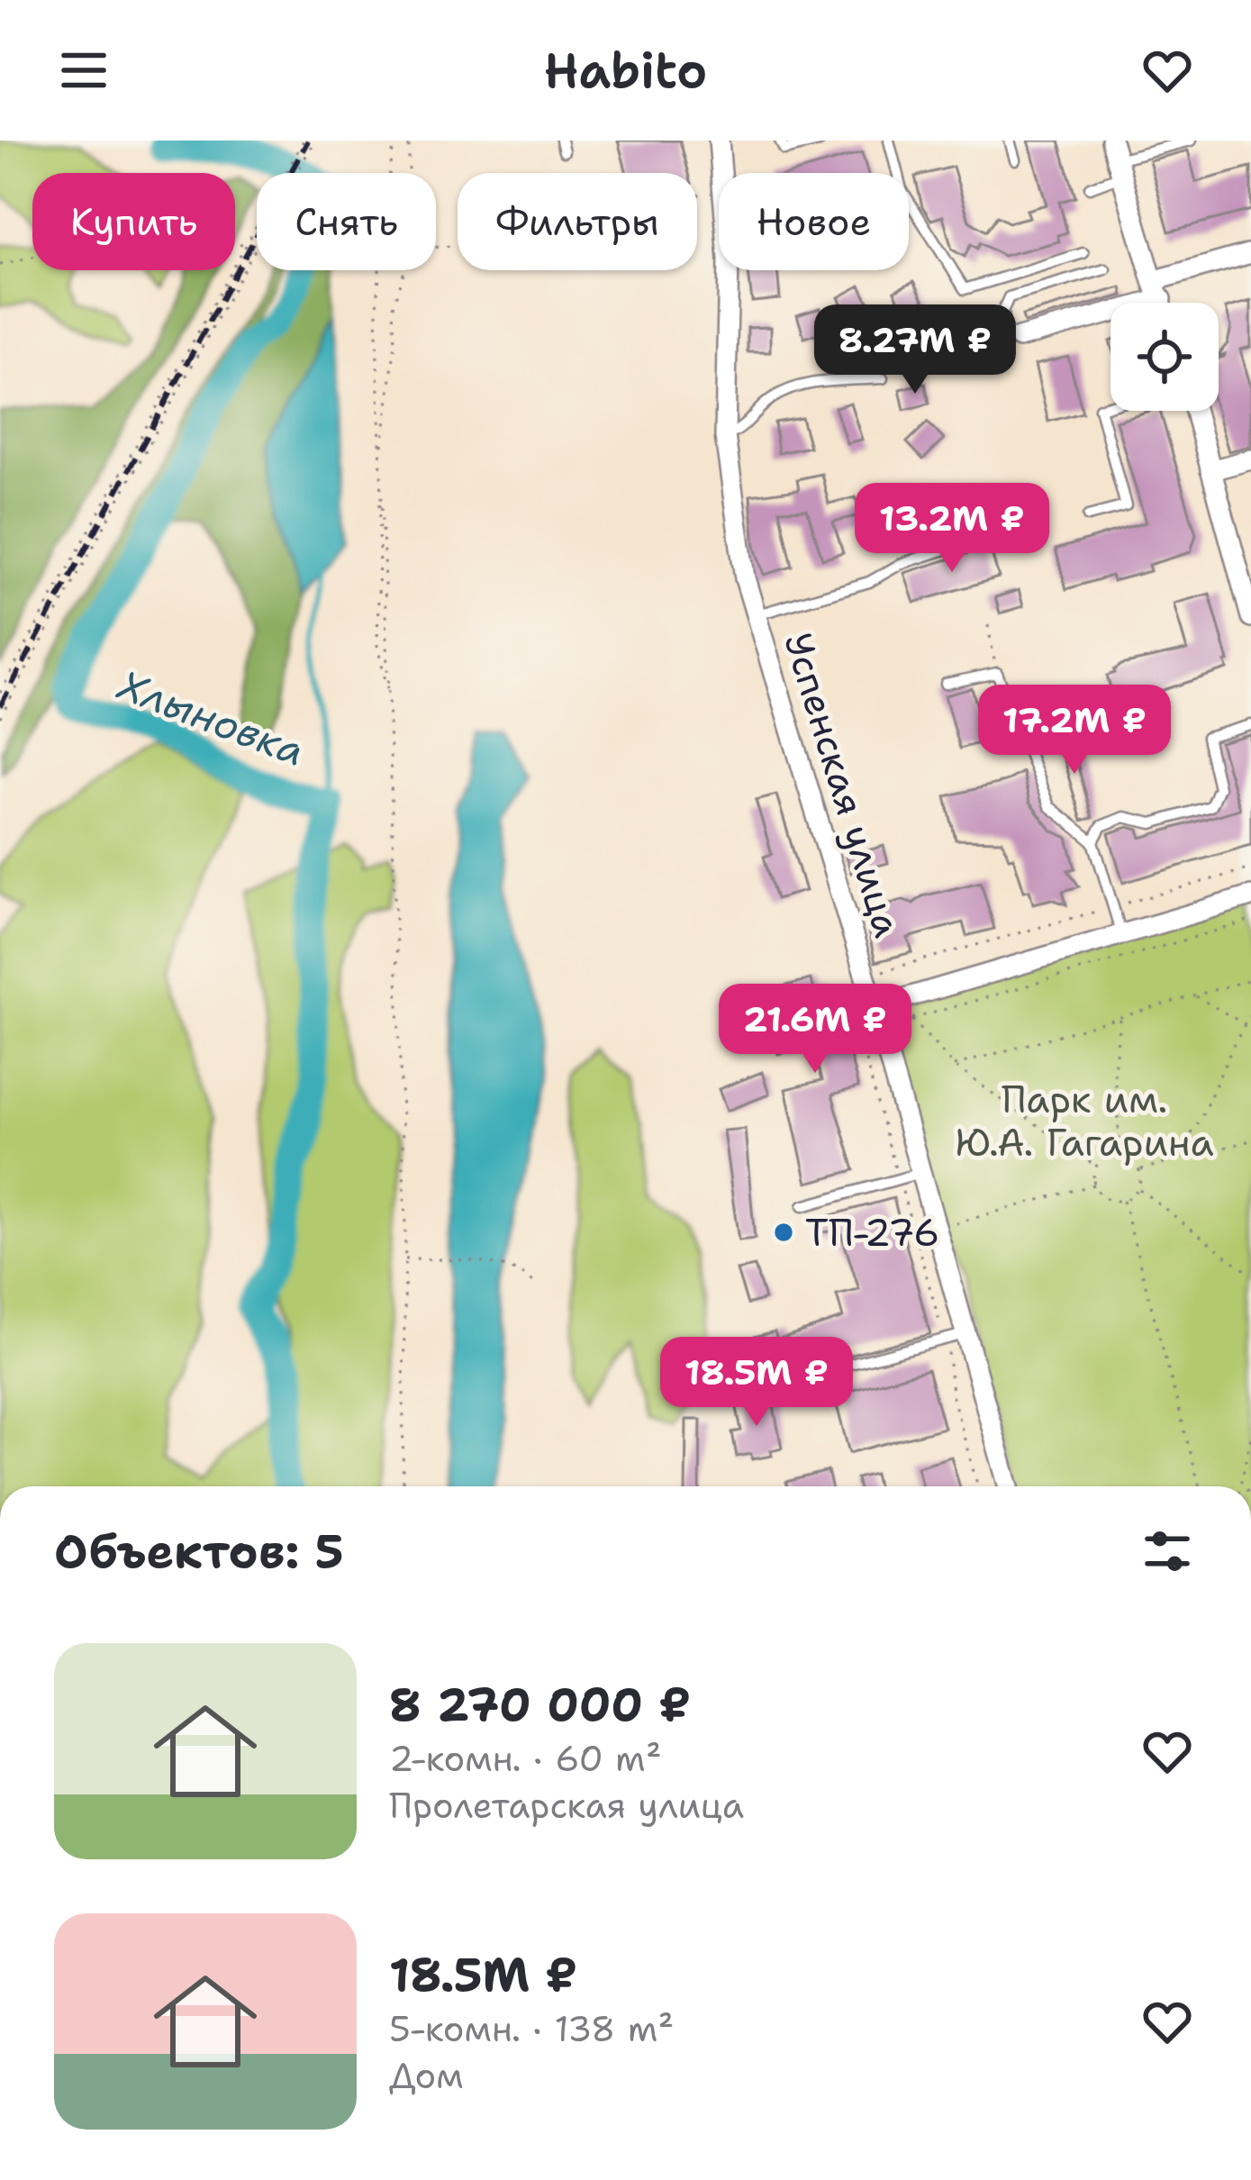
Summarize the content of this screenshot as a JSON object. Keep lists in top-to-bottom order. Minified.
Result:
{"streets":{"street":["Успенская улица"]},"water":["Хлыновка"],"parks":["Парк им. Ю.А. Гагарина"],"places":["ТП-276"],"page":{"header":"Habito","chip":["Купить","Снять","Фильтры","Новое"],"price":["8.27M ₽","13.2M ₽","17.2M ₽","21.6M ₽","18.5M ₽"],"heading":"Объектов: 5","list":[{"name":"8 270 000 ₽","note":"2-комн. · 60 m² · Пролетарская улица"},{"name":"18.5M ₽","note":"5-комн. · 138 m² · Дом"}]}}
